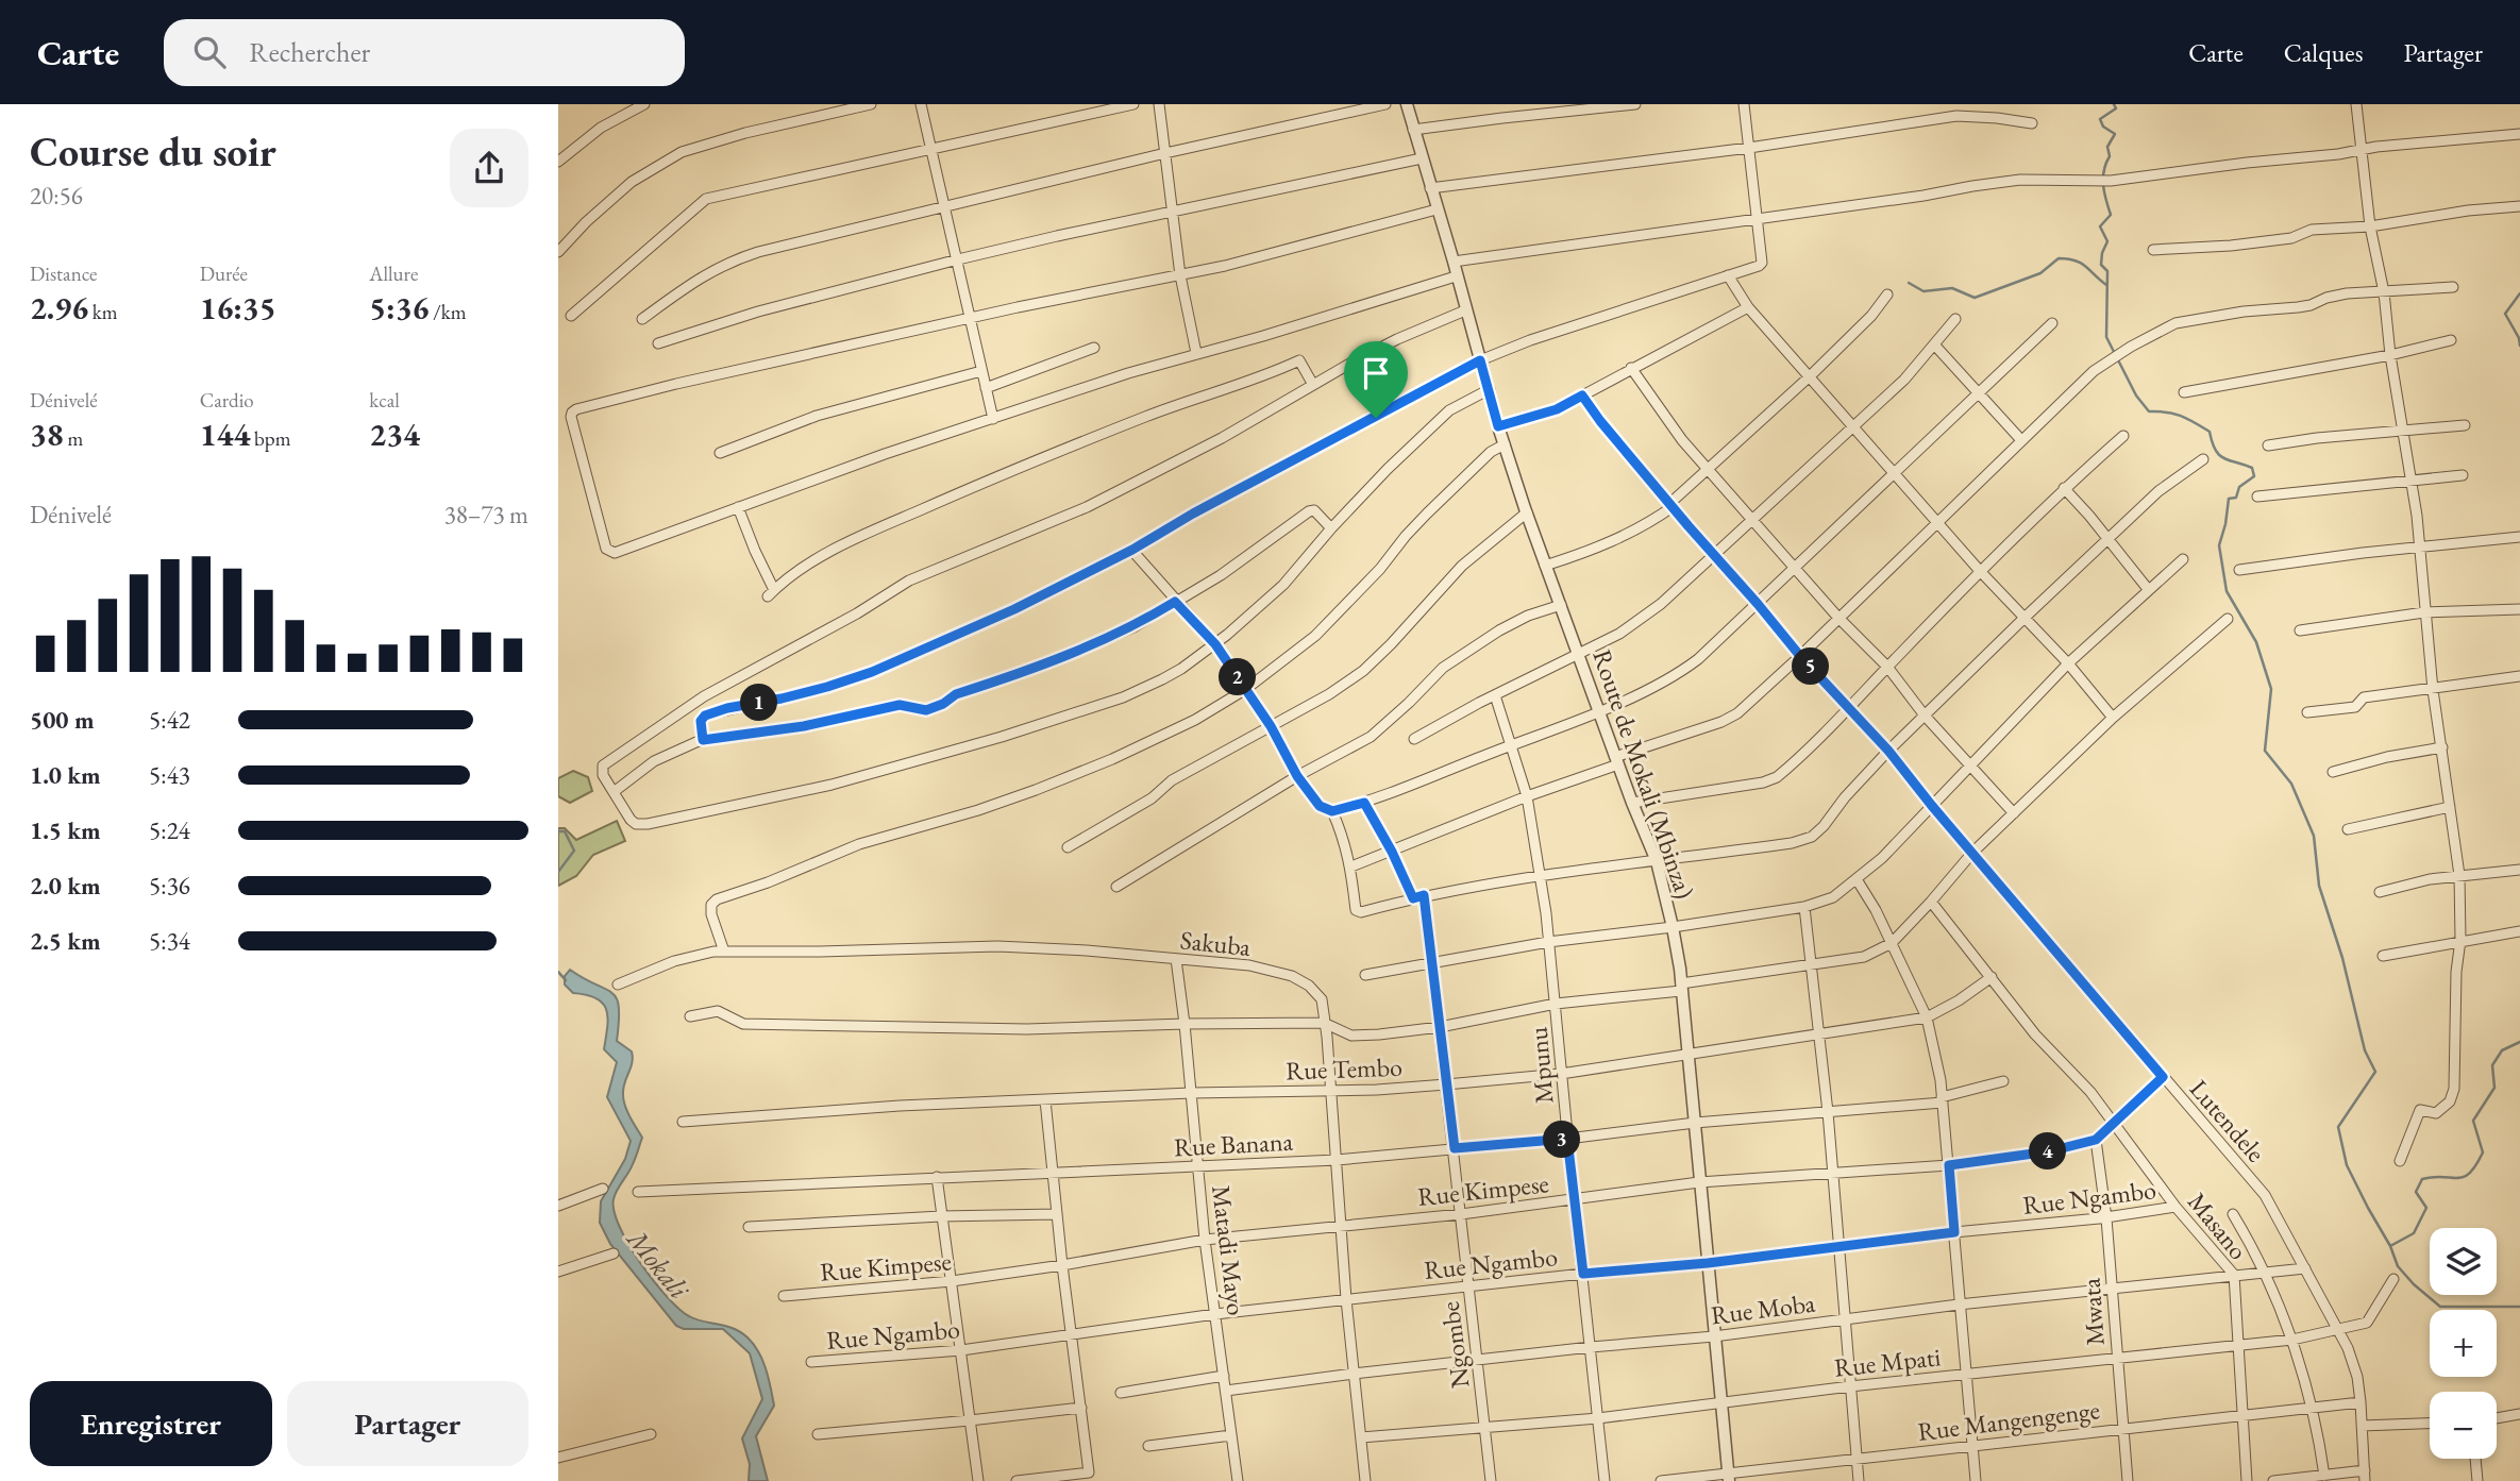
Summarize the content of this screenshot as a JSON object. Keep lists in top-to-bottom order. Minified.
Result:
{"streets":{"street":["Route de Mokali (Mbinza)","Sakuba","Mpunu","Rue Tembo","Lutendele","Rue Banana","Rue Kimpese","Rue Ngambo","Masano","Matadi Mayo","Rue Moba","Mwata","Ngombe","Rue Mpati","Rue Mangengenge"]},"crossings":[["Route de Mokali (Mbinza)","Rue Tembo"],["Route de Mokali (Mbinza)","Rue Banana"],["Route de Mokali (Mbinza)","Rue Kimpese"],["Route de Mokali (Mbinza)","Rue Ngambo"],["Route de Mokali (Mbinza)","Rue Moba"],["Route de Mokali (Mbinza)","Rue Mpati"],["Route de Mokali (Mbinza)","Rue Mangengenge"],["Sakuba","Rue Tembo"],["Sakuba","Rue Banana"],["Sakuba","Rue Kimpese"],["Sakuba","Rue Ngambo"],["Sakuba","Matadi Mayo"],["Sakuba","Rue Moba"],["Sakuba","Rue Mpati"],["Mpunu","Rue Tembo"],["Mpunu","Rue Banana"],["Mpunu","Rue Kimpese"],["Mpunu","Rue Ngambo"],["Mpunu","Rue Moba"],["Mpunu","Rue Mpati"],["Rue Tembo","Masano"],["Rue Tembo","Matadi Mayo"],["Rue Tembo","Ngombe"],["Lutendele","Rue Kimpese"],["Lutendele","Rue Moba"],["Lutendele","Rue Mpati"],["Lutendele","Rue Mangengenge"],["Rue Banana","Matadi Mayo"],["Rue Banana","Ngombe"],["Rue Kimpese","Masano"],["Rue Kimpese","Matadi Mayo"],["Rue Kimpese","Mwata"],["Rue Kimpese","Ngombe"],["Rue Ngambo","Masano"],["Rue Ngambo","Matadi Mayo"],["Rue Ngambo","Mwata"],["Rue Ngambo","Ngombe"],["Masano","Rue Moba"],["Masano","Rue Mpati"],["Masano","Rue Mangengenge"],["Matadi Mayo","Rue Moba"],["Rue Moba","Mwata"],["Rue Moba","Ngombe"],["Mwata","Rue Mpati"],["Mwata","Rue Mangengenge"],["Ngombe","Rue Mpati"]],"water":["Mokali"],"page":{"header":"Carte","search":"Rechercher","nav":["Carte","Calques","Partager"],"heading":["Course du soir","20:56"],"stats":[["Distance","2.96 km"],["Durée","16:35"],["Allure","5:36 /km"],["Dénivelé","38 m"],["Cardio","144 bpm"],["kcal","234"]],"chart":["Dénivelé","38–73 m"],"pins":["5","2","1","3","4"],"list":[{"name":"500 m","note":"5:42"},{"name":"1.0 km","note":"5:43"},{"name":"1.5 km","note":"5:24"},{"name":"2.0 km","note":"5:36"},{"name":"2.5 km","note":"5:34"}],"map_buttons":["+","−"],"buttons":["Enregistrer","Partager"]}}
